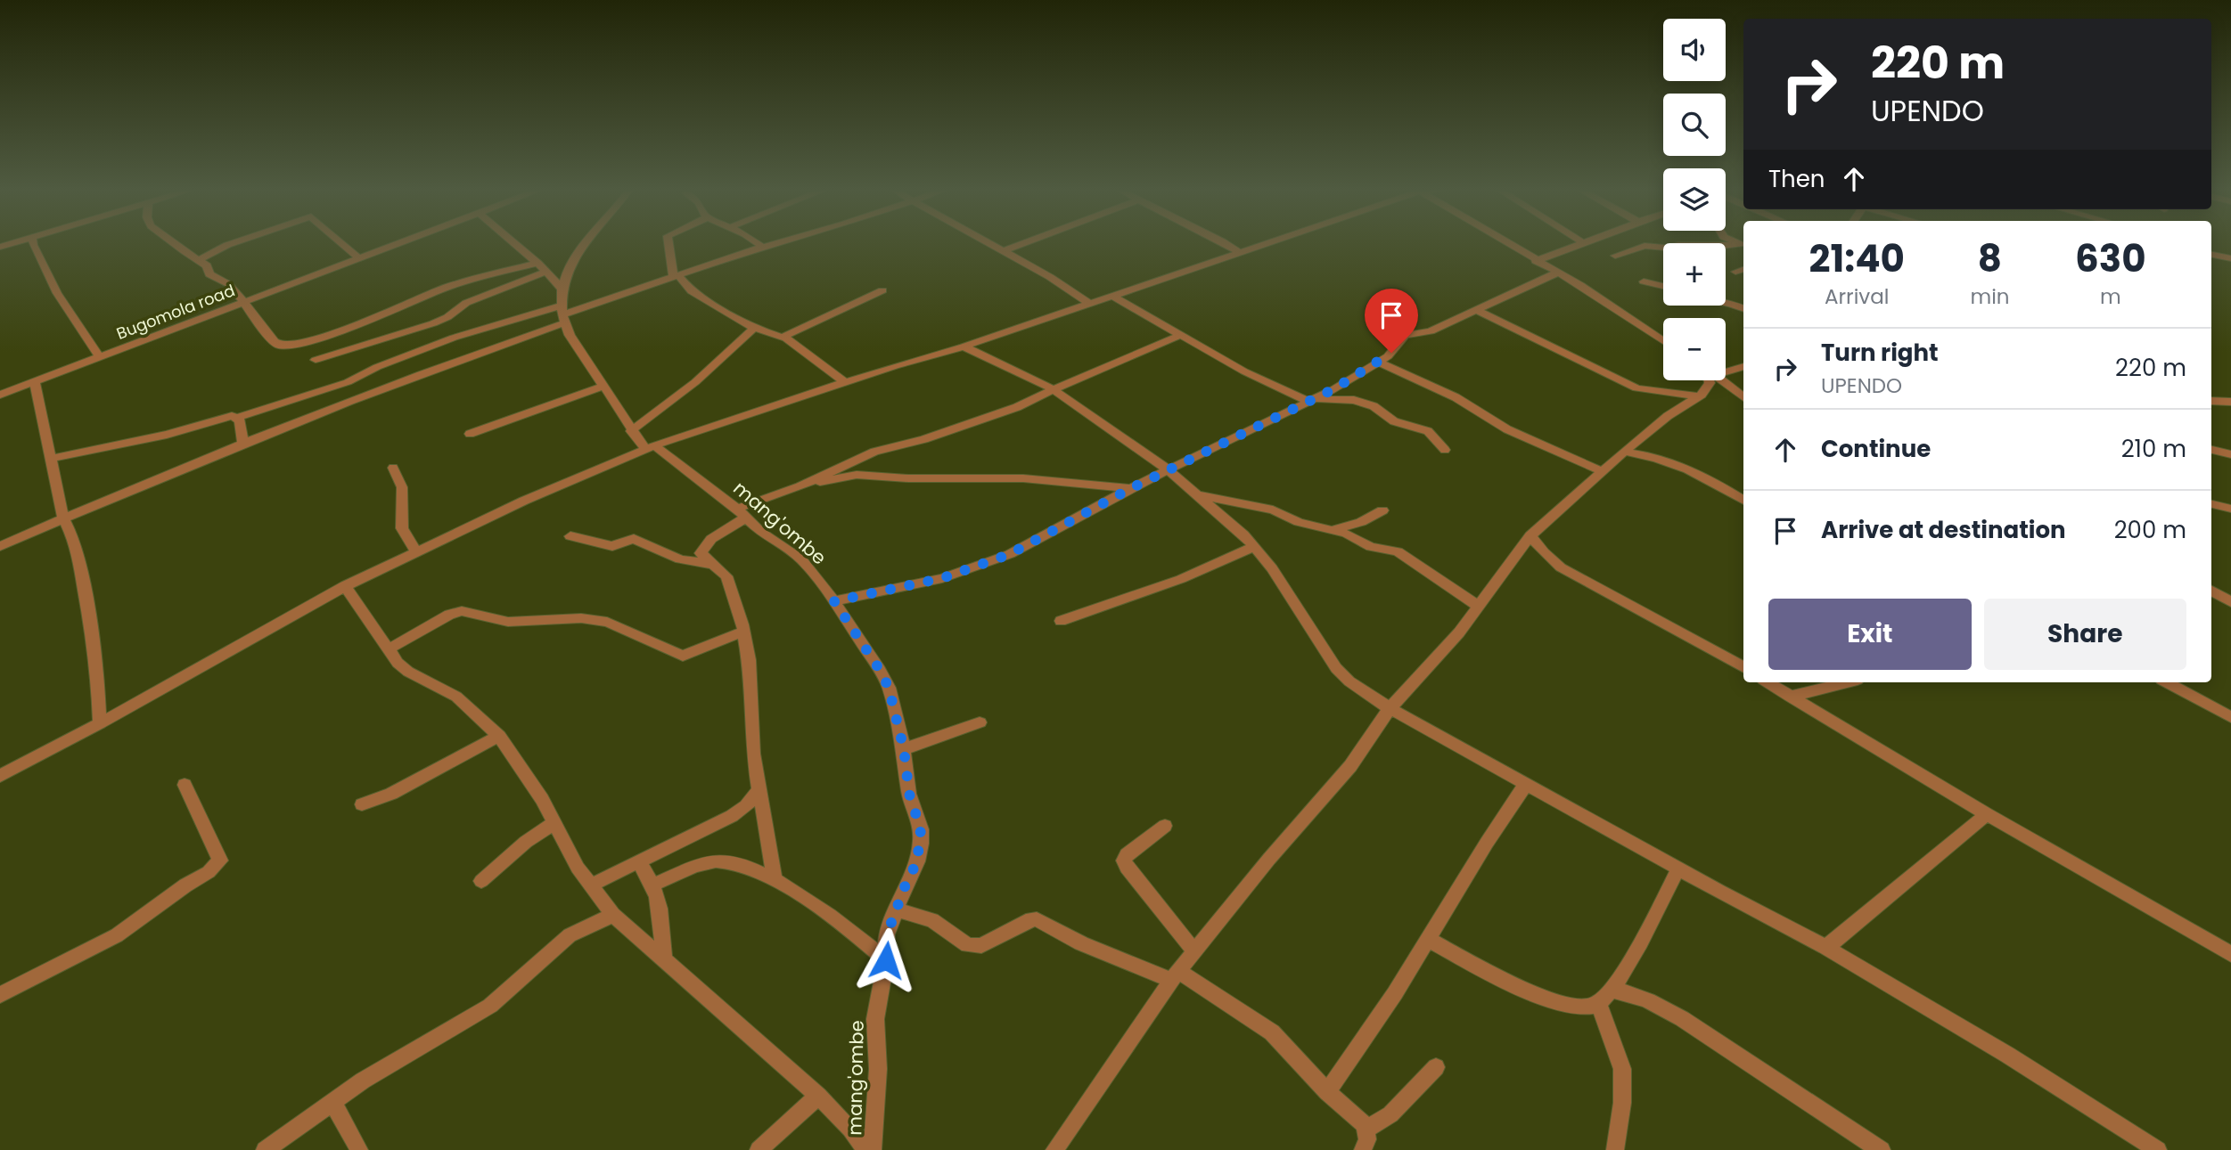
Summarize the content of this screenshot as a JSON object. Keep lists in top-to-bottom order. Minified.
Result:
{"streets":{"street":["Bugomola road","mang'ombe"]},"page":{"map_buttons":["+","−"],"turn":["220 m","UPENDO"],"then":"Then","eta":["21:40","Arrival","8","min","630","m"],"list":[{"name":"Turn right","note":"UPENDO","value":"220 m"},{"name":"Continue","value":"210 m"},{"name":"Arrive at destination","value":"200 m"}],"buttons":["Exit","Share"]}}
